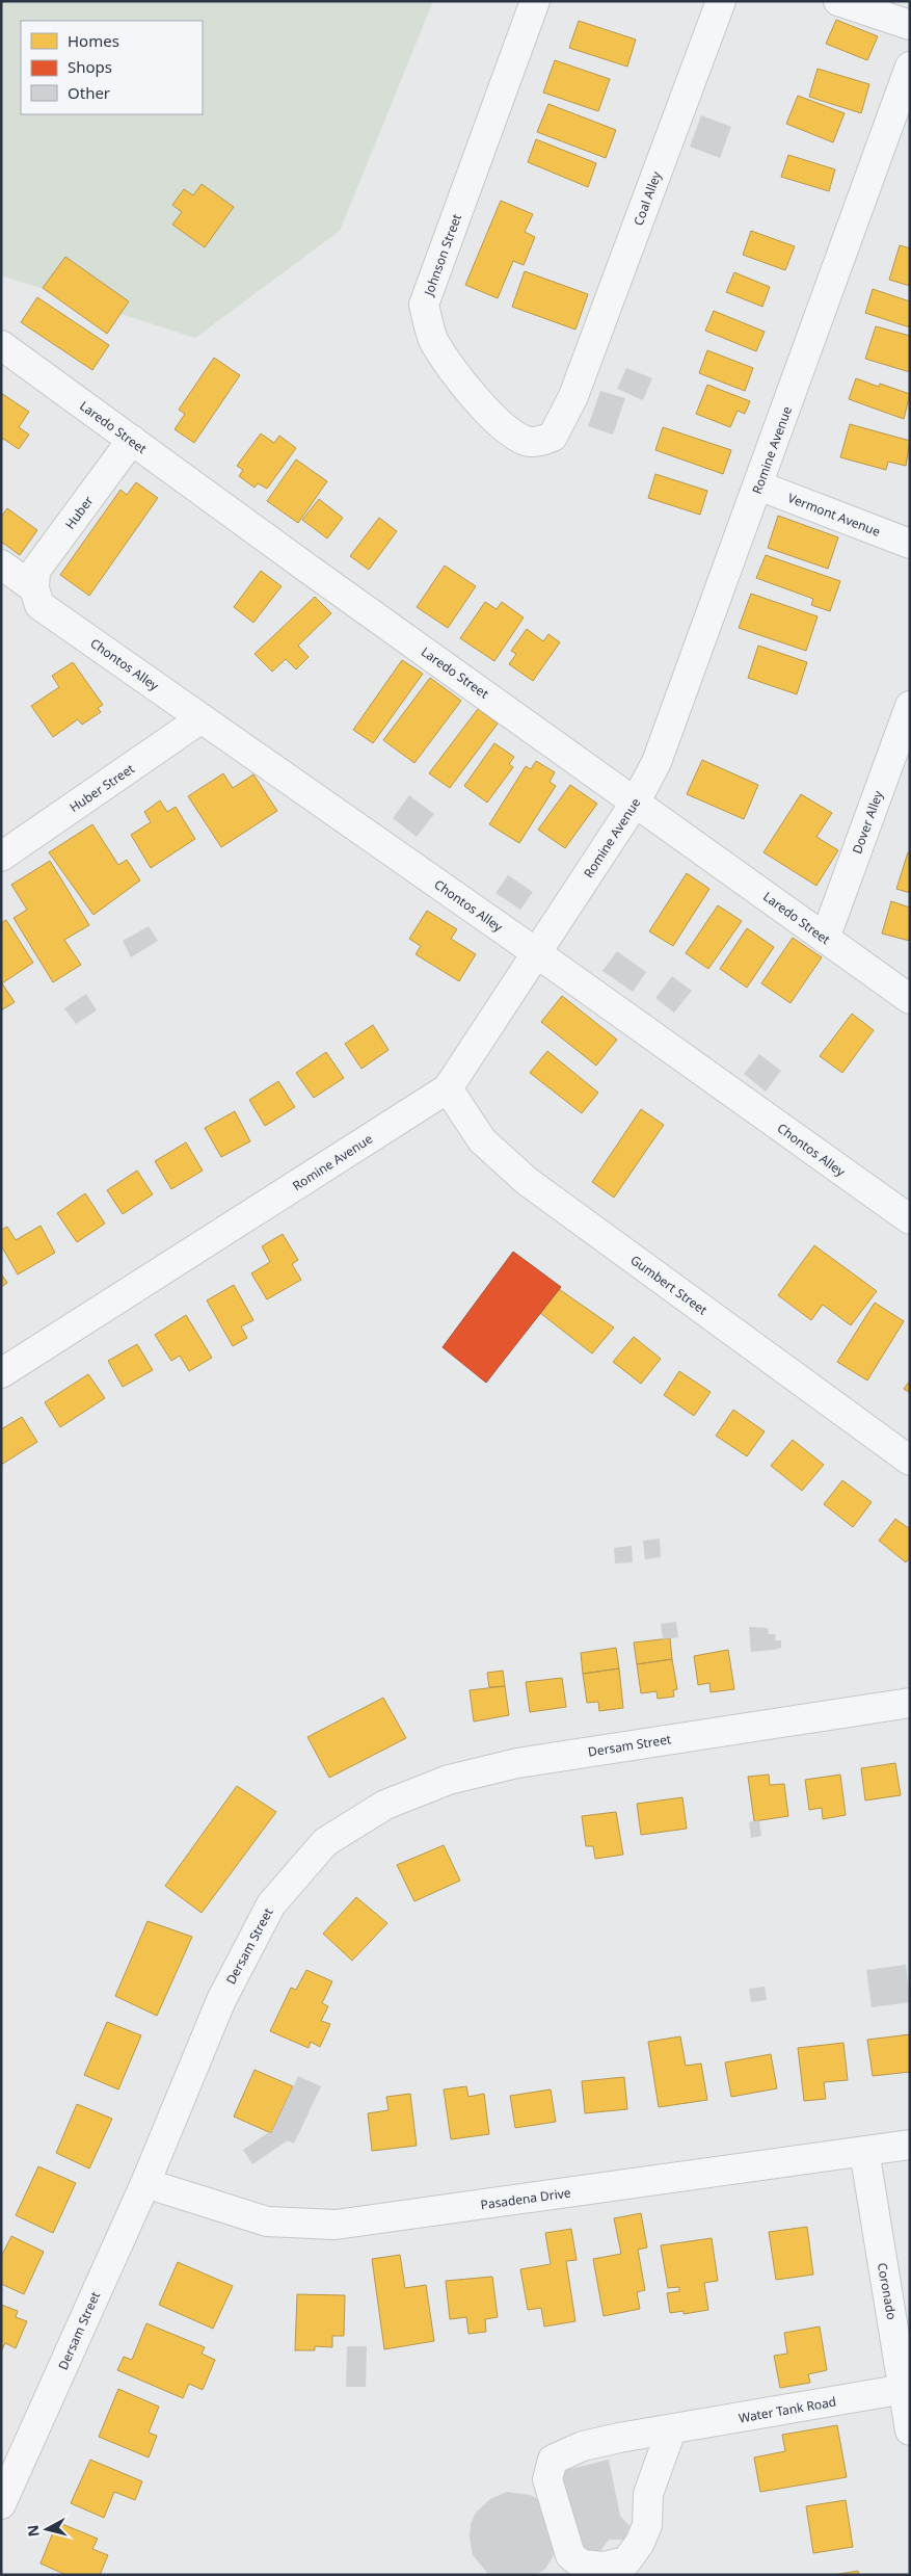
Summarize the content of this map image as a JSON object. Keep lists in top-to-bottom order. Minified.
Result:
{"streets":{"street":["Coal Alley","Johnson Street","Laredo Street","Romine Avenue","Huber","Vermont Avenue","Chontos Alley","Huber Street","Dover Alley","Gumbert Street","Dersam Street","Pasadena Drive","Coronado","Water Tank Road"]},"crossings":[["Coal Alley","Johnson Street"],["Laredo Street","Romine Avenue"],["Laredo Street","Huber"],["Laredo Street","Dover Alley"],["Romine Avenue","Vermont Avenue"],["Romine Avenue","Chontos Alley"],["Romine Avenue","Gumbert Street"],["Huber","Chontos Alley"],["Chontos Alley","Huber Street"],["Dersam Street","Pasadena Drive"],["Pasadena Drive","Coronado"],["Coronado","Water Tank Road"]],"legend":["Homes","Shops","Other"],"north":"left"}
